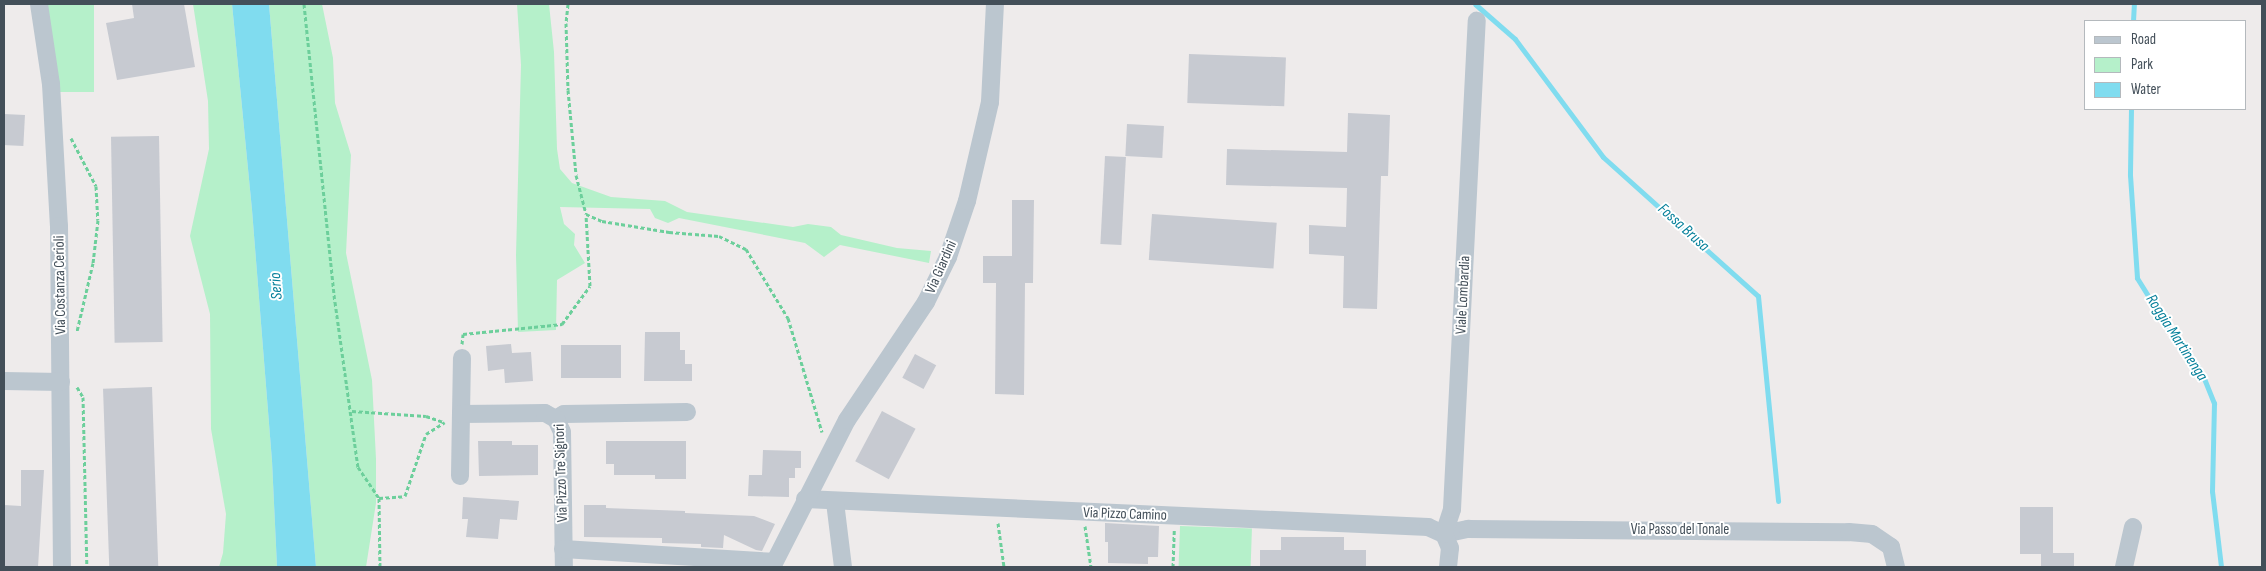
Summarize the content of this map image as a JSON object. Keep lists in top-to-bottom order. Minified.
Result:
{"streets":{"street":["Via Giardini","Via Costanza Cerioli","Viale Lombardia","Via Pizzo Tre Signori","Via Pizzo Camino","Via Passo del Tonale"]},"crossings":[["Via Giardini","Via Pizzo Camino"],["Viale Lombardia","Via Pizzo Camino"],["Viale Lombardia","Via Passo del Tonale"],["Via Pizzo Camino","Via Passo del Tonale"]],"water":["Fossa Brusa","Serio","Roggia Martinenga"],"legend":["Road","Park","Water"]}
